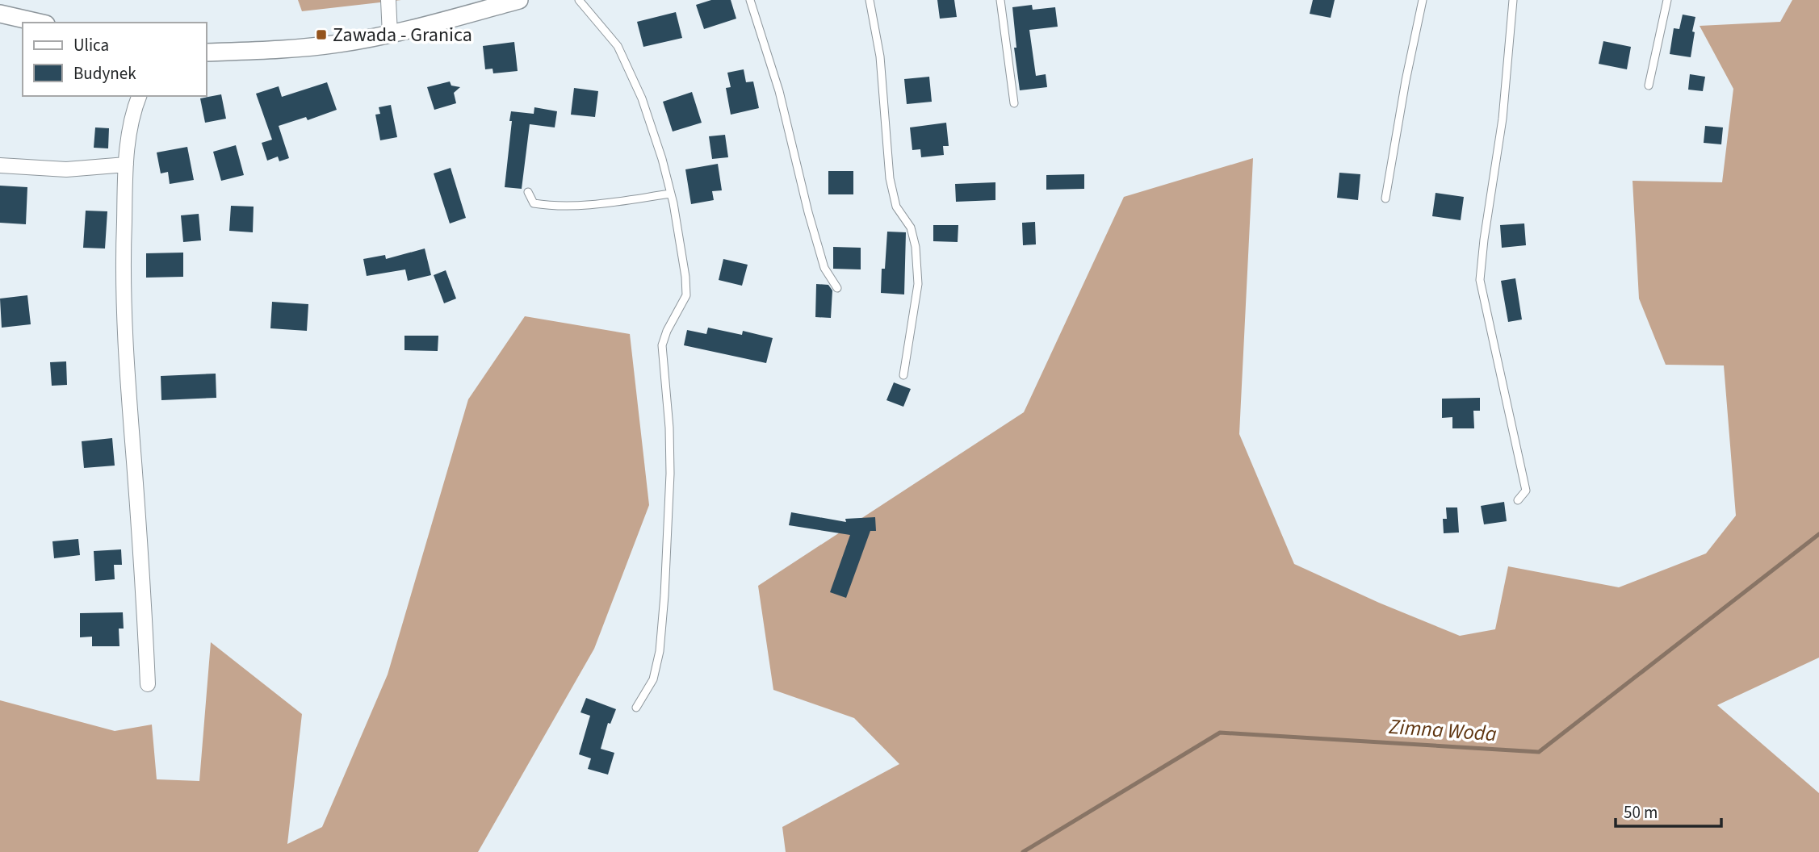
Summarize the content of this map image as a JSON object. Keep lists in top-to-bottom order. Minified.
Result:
{"water":["Zimna Woda"],"places":{"transit":["Zawada - Granica"]},"legend":["Ulica","Budynek"],"scale_bar":"50 m"}
